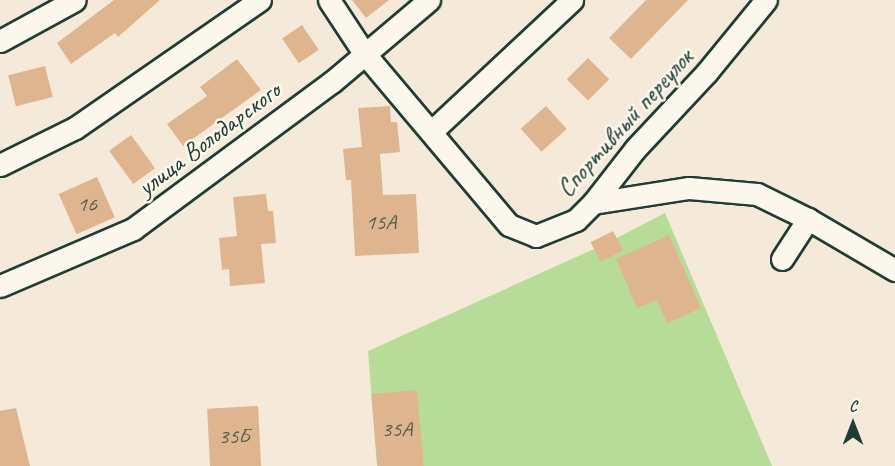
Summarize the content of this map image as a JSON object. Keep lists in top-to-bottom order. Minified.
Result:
{"streets":{"street":["Спортивный переулок","улица Володарского"]},"crossings":[["Спортивный переулок","улица Володарского"]],"house_numbers":["16","15А","35А","35Б"],"north":"top"}
